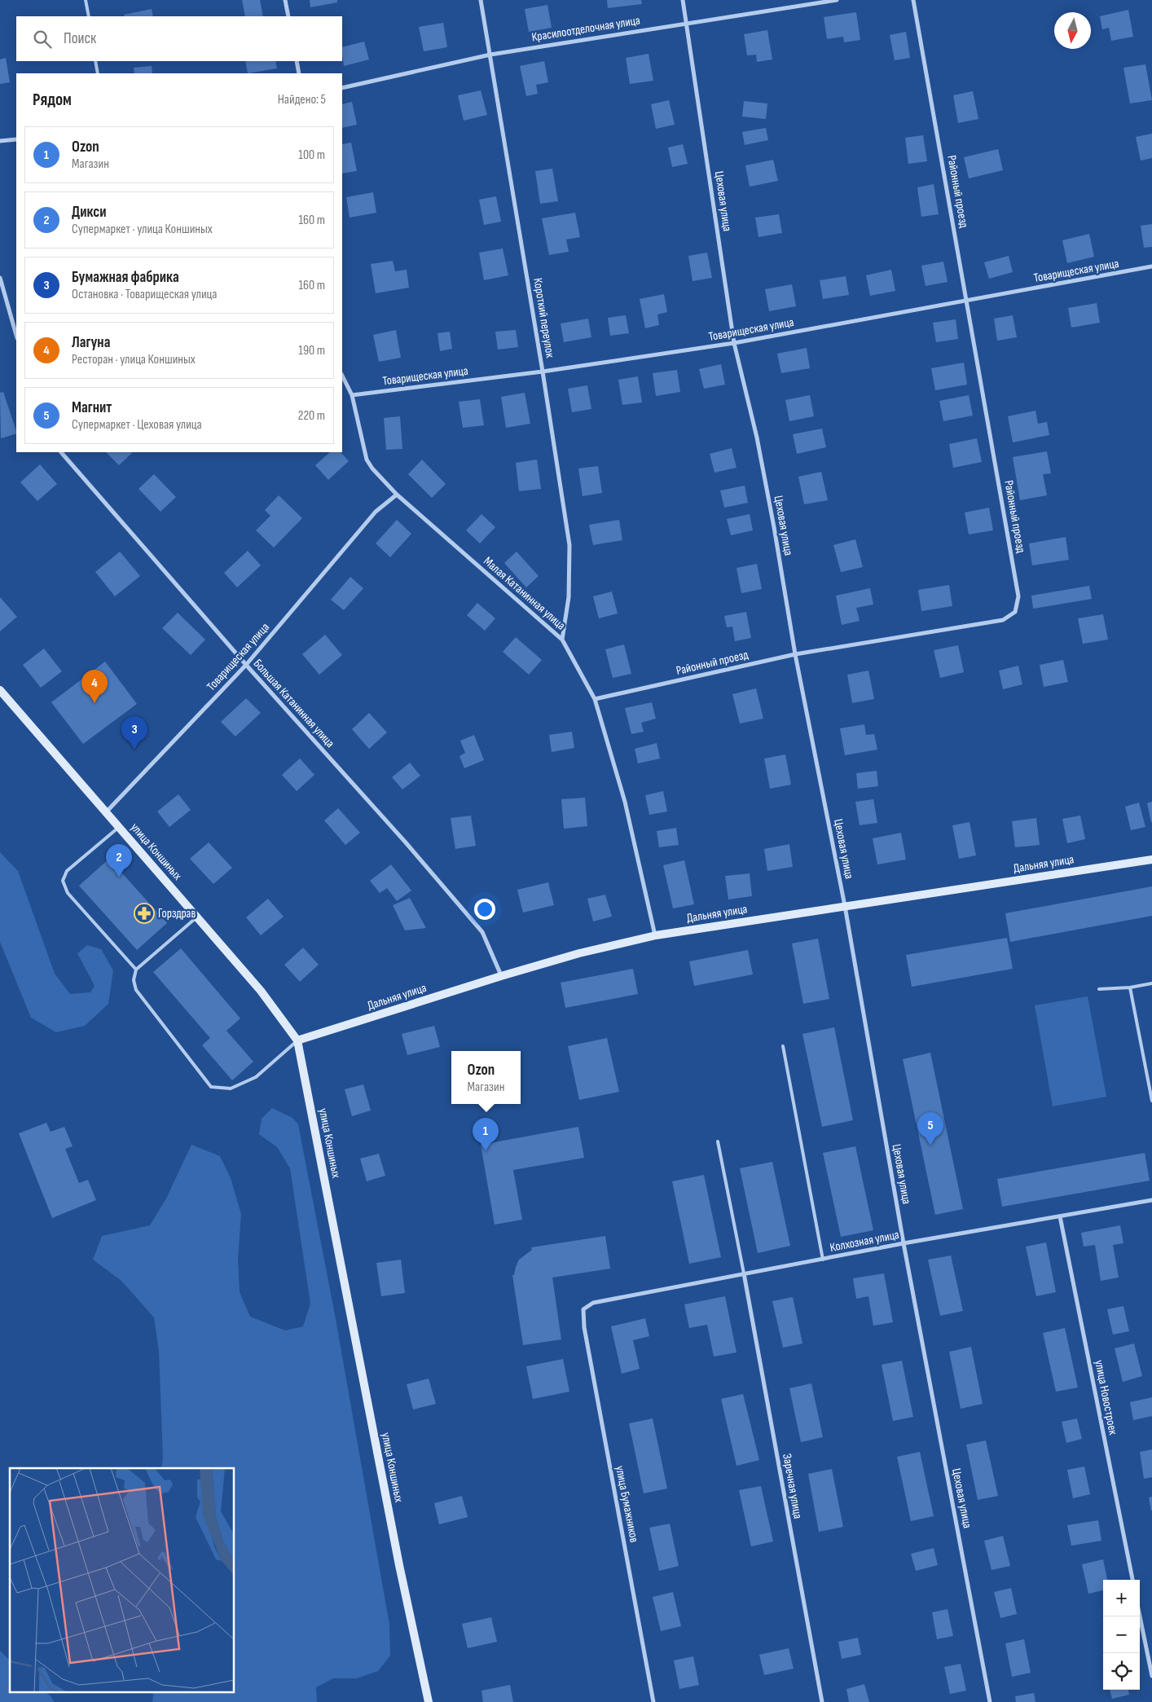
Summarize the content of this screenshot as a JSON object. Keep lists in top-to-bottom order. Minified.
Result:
{"streets":{"main road":["улица Коншиных","Дальняя улица"],"street":["Красилоотделочная улица","Районный проезд","Цеховая улица","Товарищеская улица","Короткий переулок","Малая Катанинная улица","Большая Катанинная улица","Колхозная улица","улица Новостроек","Заречная улица","улица Бумажников"]},"crossings":[["Красилоотделочная улица","Цеховая улица"],["Красилоотделочная улица","Короткий переулок"],["Районный проезд","Цеховая улица"],["Районный проезд","Товарищеская улица"],["Районный проезд","Малая Катанинная улица"],["Цеховая улица","Товарищеская улица"],["Цеховая улица","Дальняя улица"],["Цеховая улица","Колхозная улица"],["Товарищеская улица","Короткий переулок"],["Товарищеская улица","Малая Катанинная улица"],["Товарищеская улица","Большая Катанинная улица"],["Товарищеская улица","улица Коншиных"],["Короткий переулок","Малая Катанинная улица"],["Малая Катанинная улица","Дальняя улица"],["Большая Катанинная улица","Дальняя улица"],["улица Коншиных","Дальняя улица"],["Колхозная улица","улица Новостроек"],["Колхозная улица","Заречная улица"],["Колхозная улица","улица Бумажников"]],"places":{"pharmacy":["Горздрав"]},"north":"bottom","page":{"search":"Поиск","heading":["Рядом","Найдено: 5"],"list":[{"mark":"1","name":"Ozon","note":"Магазин","value":"100 m"},{"mark":"2","name":"Дикси","note":"Супермаркет · улица Коншиных","value":"160 m"},{"mark":"3","name":"Бумажная фабрика","note":"Остановка · Товарищеская улица","value":"160 m"},{"mark":"4","name":"Лагуна","note":"Ресторан · улица Коншиных","value":"190 m"},{"mark":"5","name":"Магнит","note":"Супермаркет · Цеховая улица","value":"220 m"}],"pins":["4","3","2","5","1"],"popup":["Ozon","Магазин"],"map_buttons":["+","−"]}}
